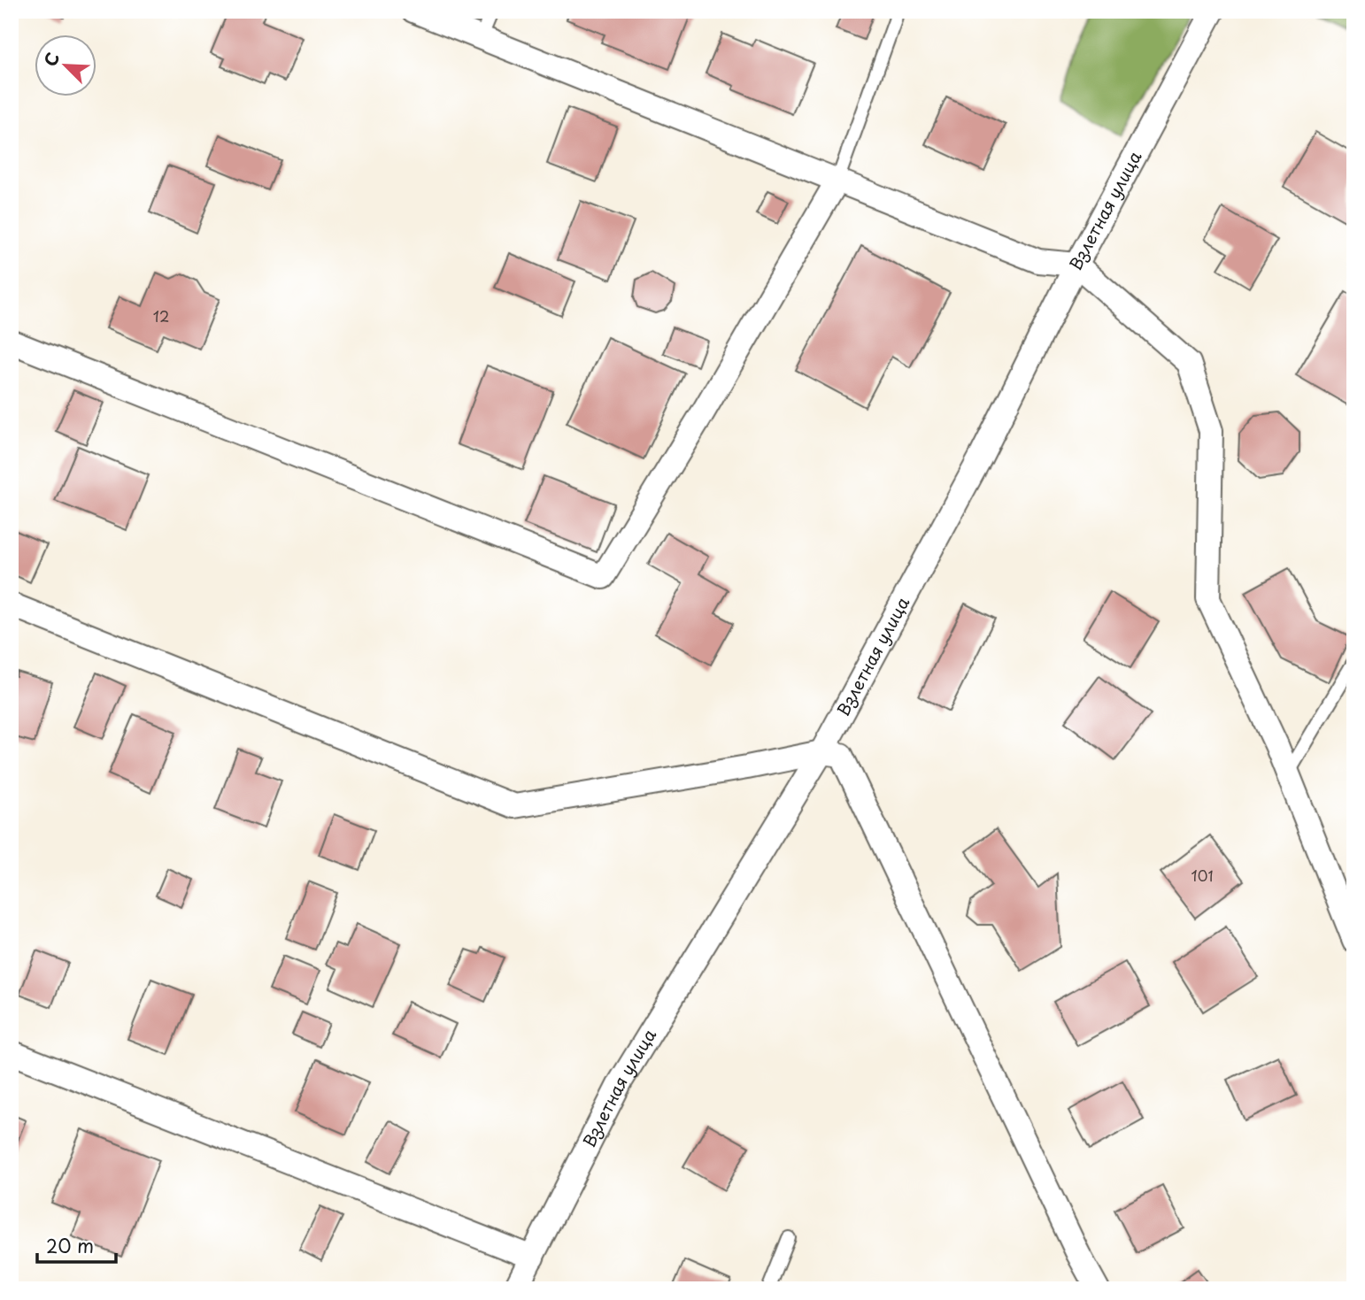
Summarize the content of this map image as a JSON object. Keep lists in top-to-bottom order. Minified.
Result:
{"streets":{"street":["Взлетная улица"]},"house_numbers":["12","101"],"scale_bar":"20 m","north":"top left"}
